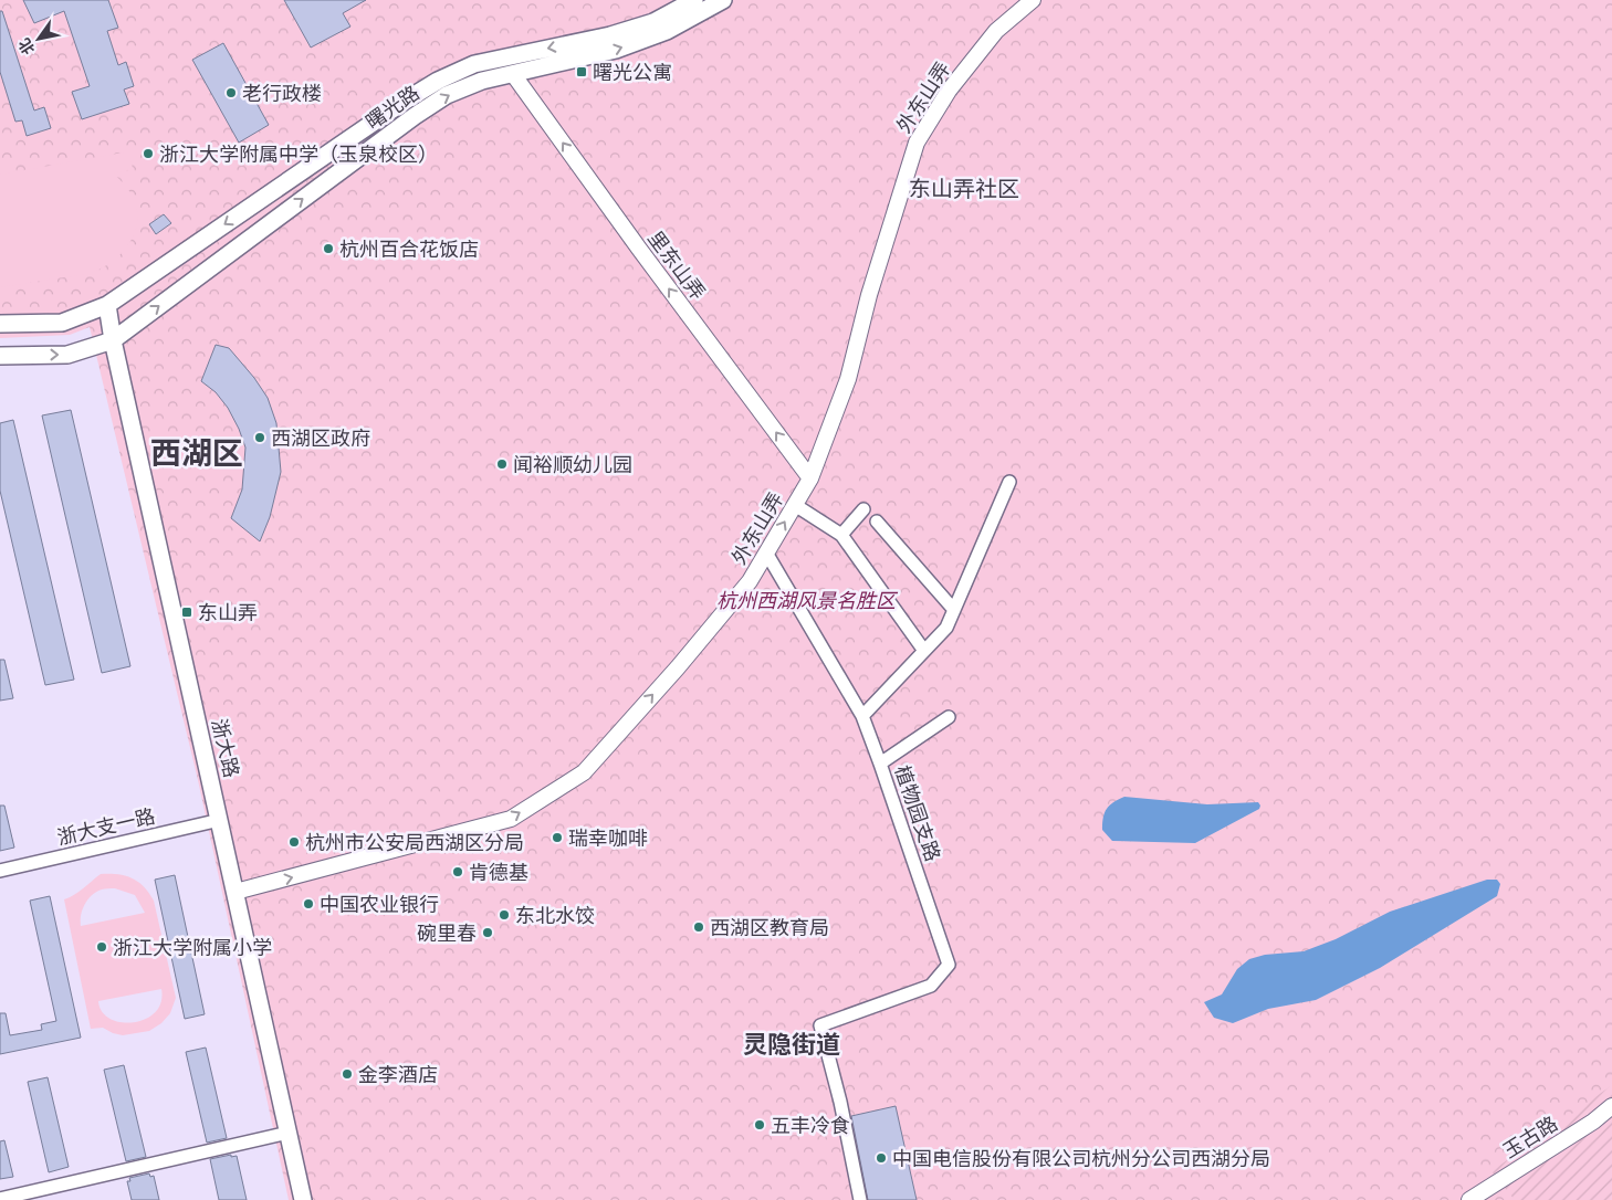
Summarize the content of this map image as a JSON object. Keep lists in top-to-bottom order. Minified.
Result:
{"streets":{"main road":["曙光路","浙大路"],"street":["外东山弄","里东山弄","植物园支路","浙大支一路","玉古路"]},"crossings":[["外东山弄","里东山弄"],["外东山弄","浙大路"],["外东山弄","植物园支路"],["曙光路","里东山弄"],["曙光路","浙大路"],["浙大路","浙大支一路"]],"one_way":["外东山弄","里东山弄"],"districts":["东山弄社区","西湖区","灵隐街道"],"parks":["杭州西湖风景名胜区"],"places":{"transit":["曙光公寓","东山弄"],"other":["老行政楼","浙江大学附属中学（玉泉校区）","杭州百合花饭店","西湖区政府","闻裕顺幼儿园","瑞幸咖啡","杭州市公安局西湖区分局","肯德基","中国农业银行","东北水饺","西湖区教育局","碗里春","浙江大学附属小学","金李酒店","五丰冷食","中国电信股份有限公司杭州分公司西湖分局"]},"north":"bottom left"}
